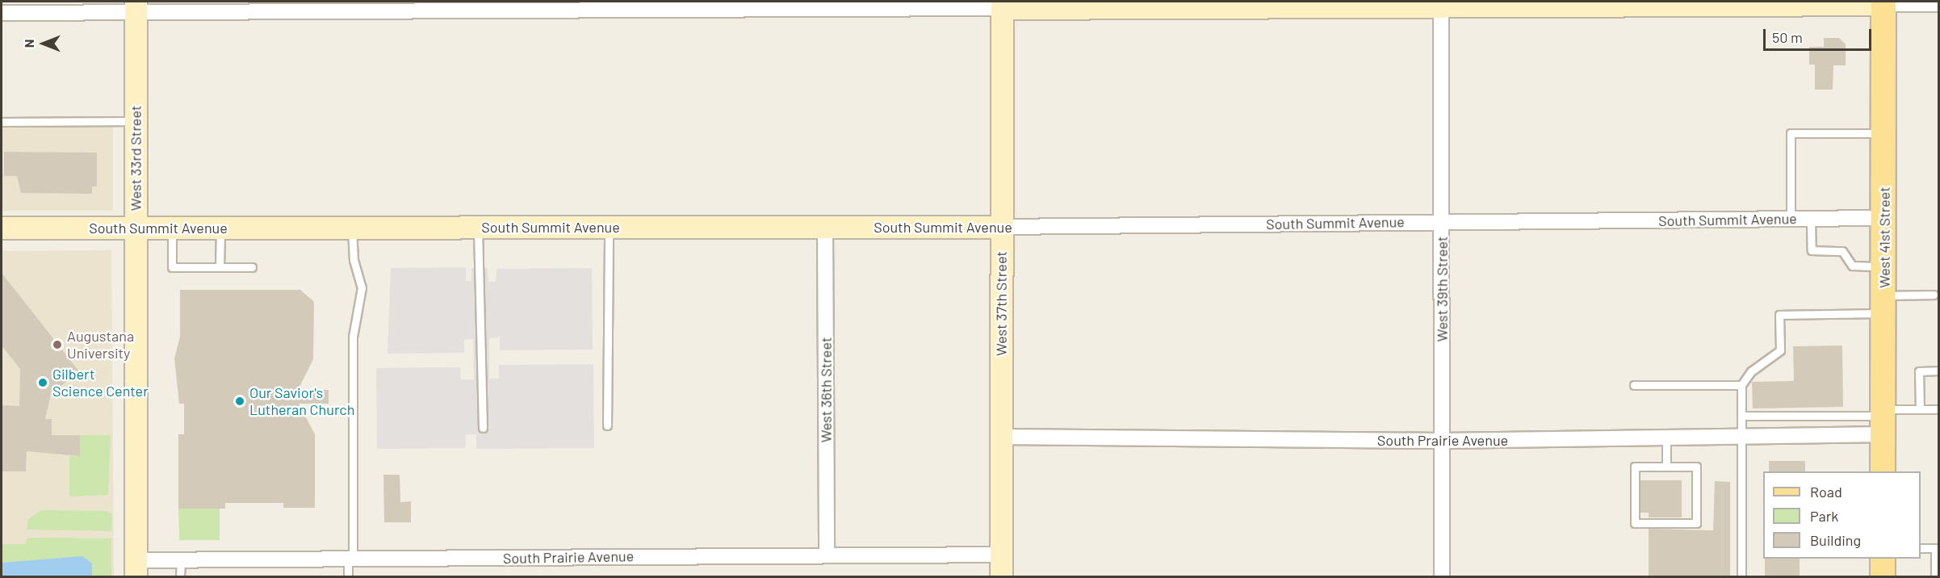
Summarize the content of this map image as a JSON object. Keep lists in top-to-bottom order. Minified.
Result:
{"streets":{"main road":["West 41st Street"],"street":["West 33rd Street","South Summit Avenue","West 39th Street","West 37th Street","West 36th Street","South Prairie Avenue"]},"crossings":[["West 33rd Street","South Summit Avenue"],["West 33rd Street","South Prairie Avenue"],["South Summit Avenue","West 41st Street"],["South Summit Avenue","West 39th Street"],["South Summit Avenue","West 37th Street"],["South Summit Avenue","West 36th Street"],["West 41st Street","South Prairie Avenue"],["West 39th Street","South Prairie Avenue"],["West 37th Street","South Prairie Avenue"],["West 36th Street","South Prairie Avenue"]],"places":["Augustana University","Gilbert Science Center","Our Savior's Lutheran Church"],"legend":["Road","Park","Building"],"scale_bar":"50 m","north":"left"}
